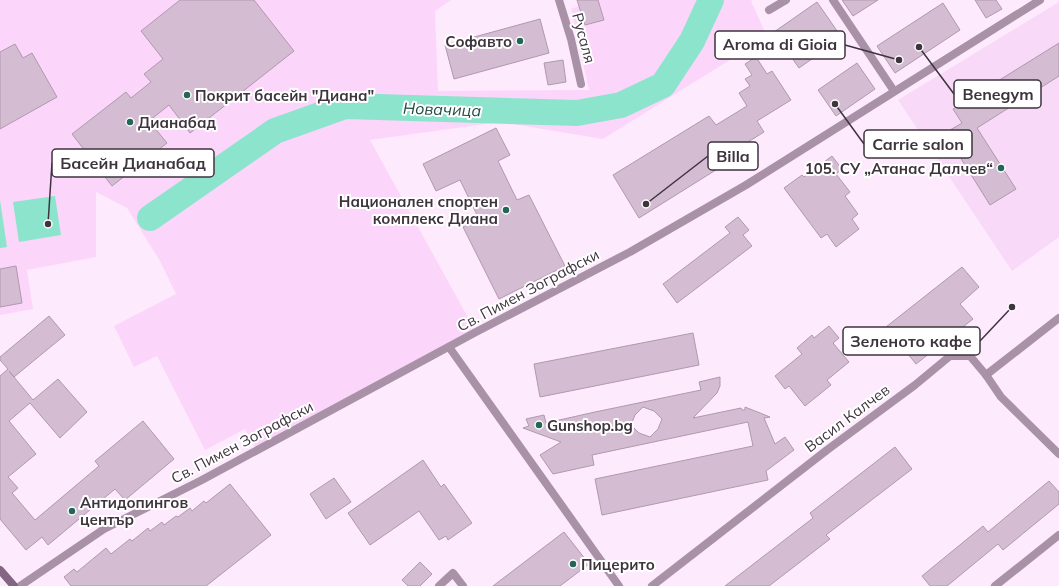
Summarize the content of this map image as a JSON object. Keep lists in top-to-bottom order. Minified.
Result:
{"streets":{"street":["Русаля","Св. Пимен Зографски","Васил Калчев"]},"water":["Новачица"],"places":["Софавто","Benegym","Aroma di Gioia","Покрит басейн \"Диана\"","Carrie salon","Дианабад","105. СУ „Атанас Далчев“","Billa","Национален спортен комплекс Диана","Басейн Дианабад","Зеленото кафе","Gunshop.bg","Антидопингов център","Пицерито"]}
